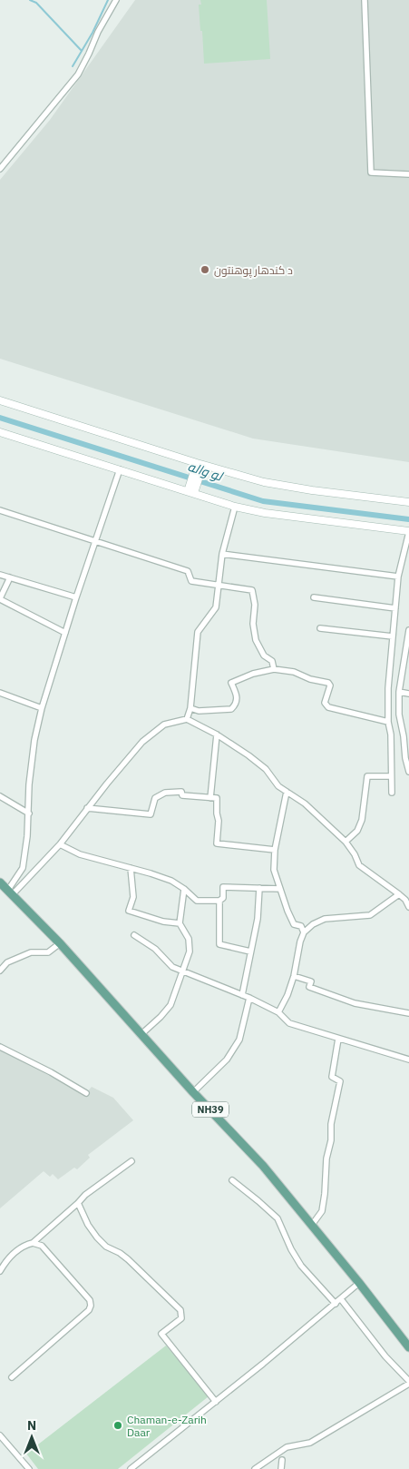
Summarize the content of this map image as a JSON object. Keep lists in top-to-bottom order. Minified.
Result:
{"streets":{"main road":["NH39"]},"water":["لو واله"],"places":["د کندهار پوهنتون","Chaman-e-Zarih Daar"],"north":"top"}
